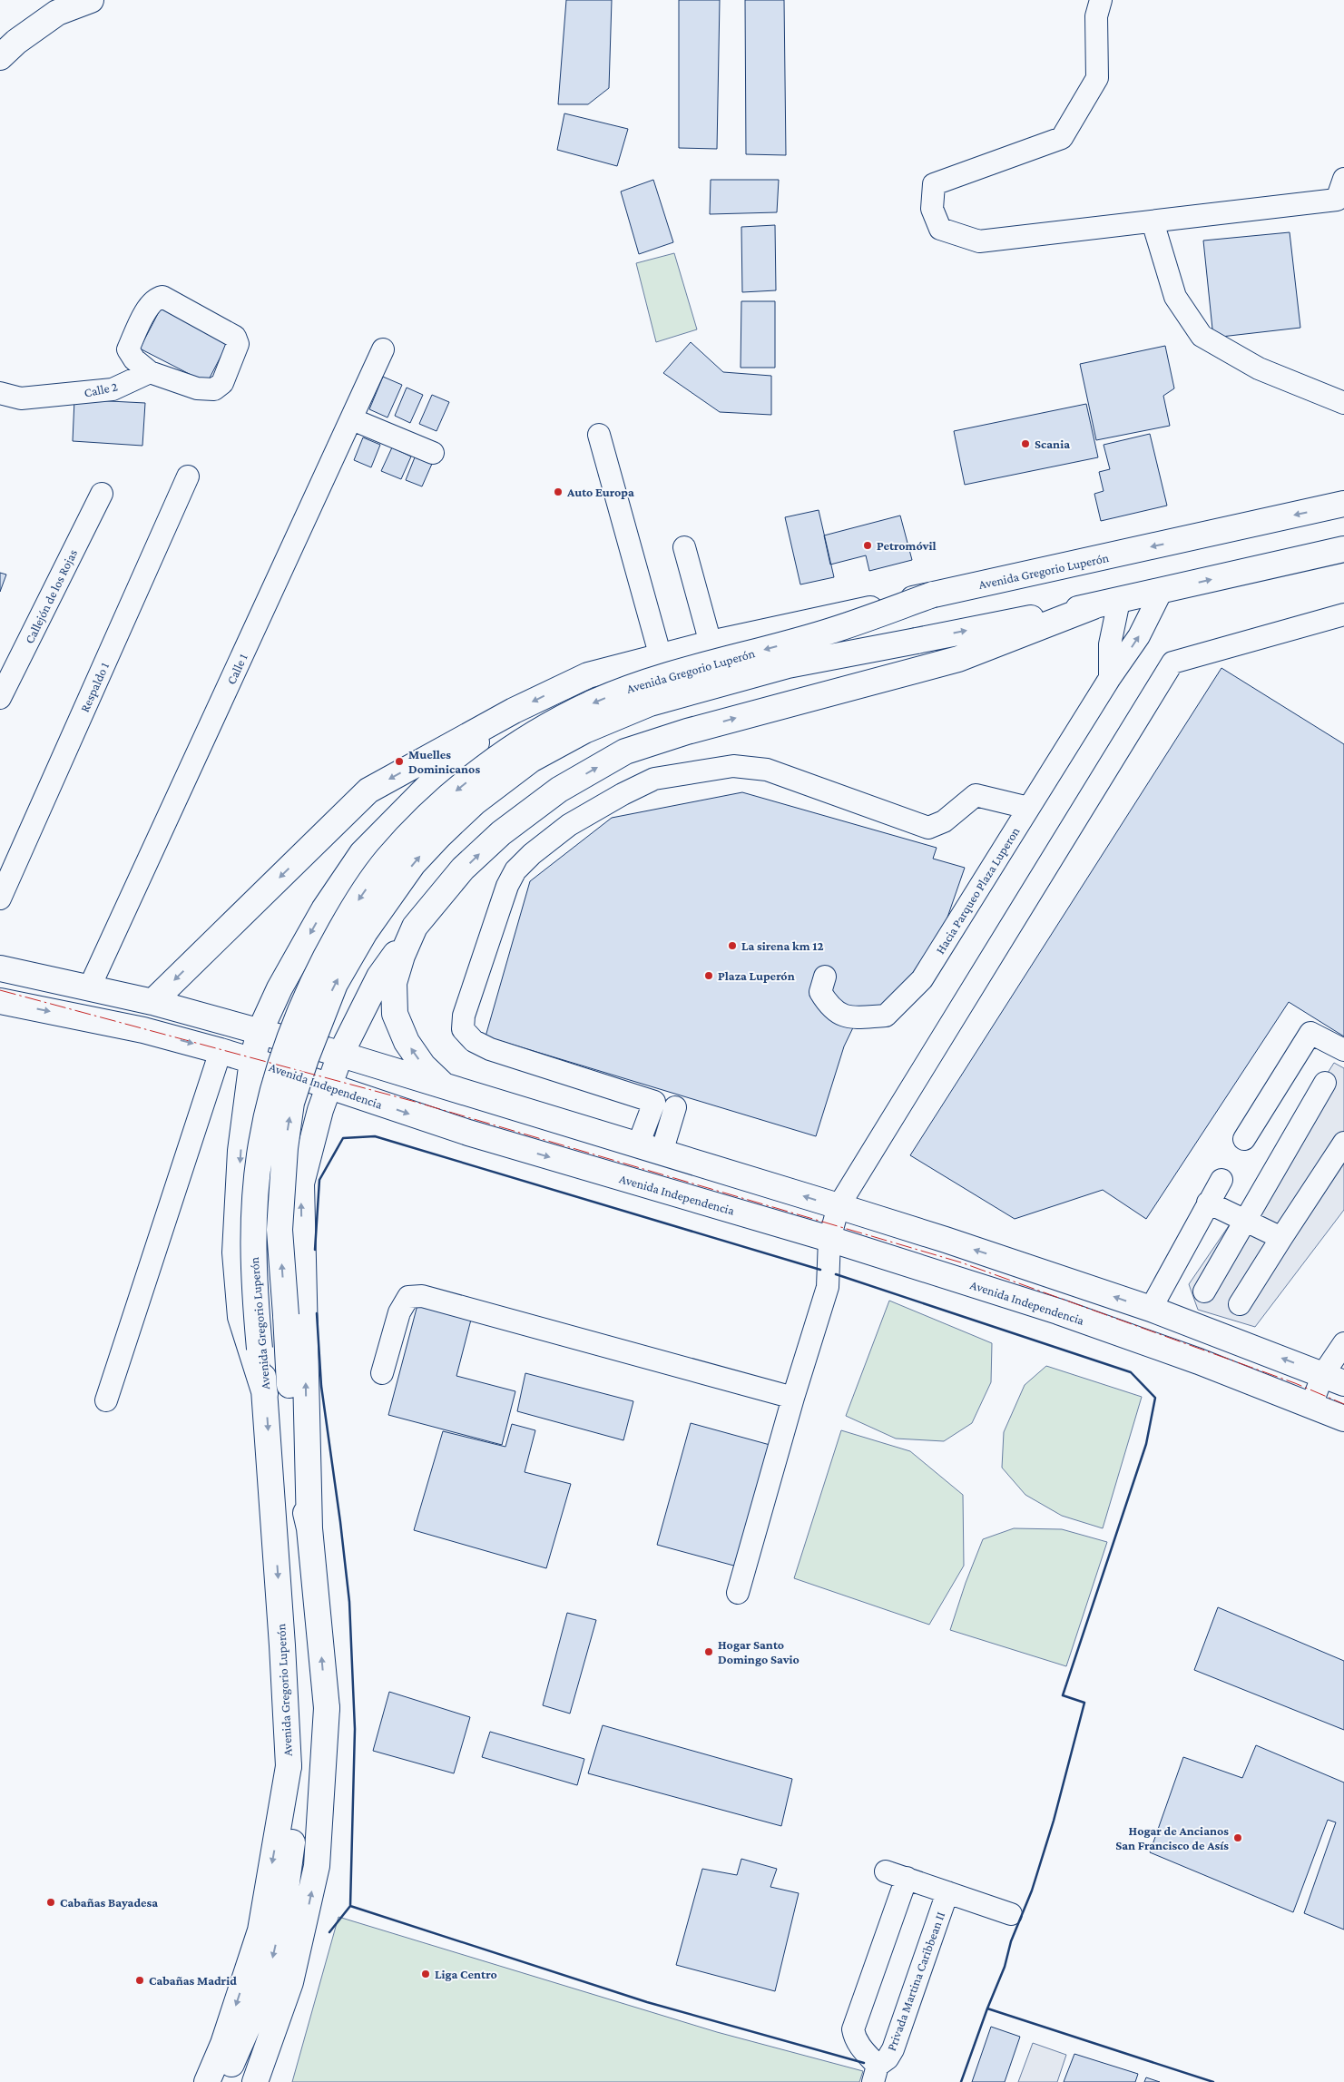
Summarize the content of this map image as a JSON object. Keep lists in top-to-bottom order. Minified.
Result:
{"streets":{"main road":["Avenida Gregorio Luperón","Avenida Independencia"],"street":["Calle 2","Callejón de los Rojas","Calle 1","Respaldo 1","Hacia Parqueo Plaza Luperon","Privada Martina Caribbean II"]},"crossings":[["Avenida Gregorio Luperón","Hacia Parqueo Plaza Luperon"]],"places":["Scania","Auto Europa","Petromóvil","Muelles Dominicanos","La sirena km 12","Plaza Luperón","Hogar Santo Domingo Savio","Hogar de Ancianos San Francisco de Asís","Cabañas Bayadesa","Liga Centro","Cabañas Madrid"]}
